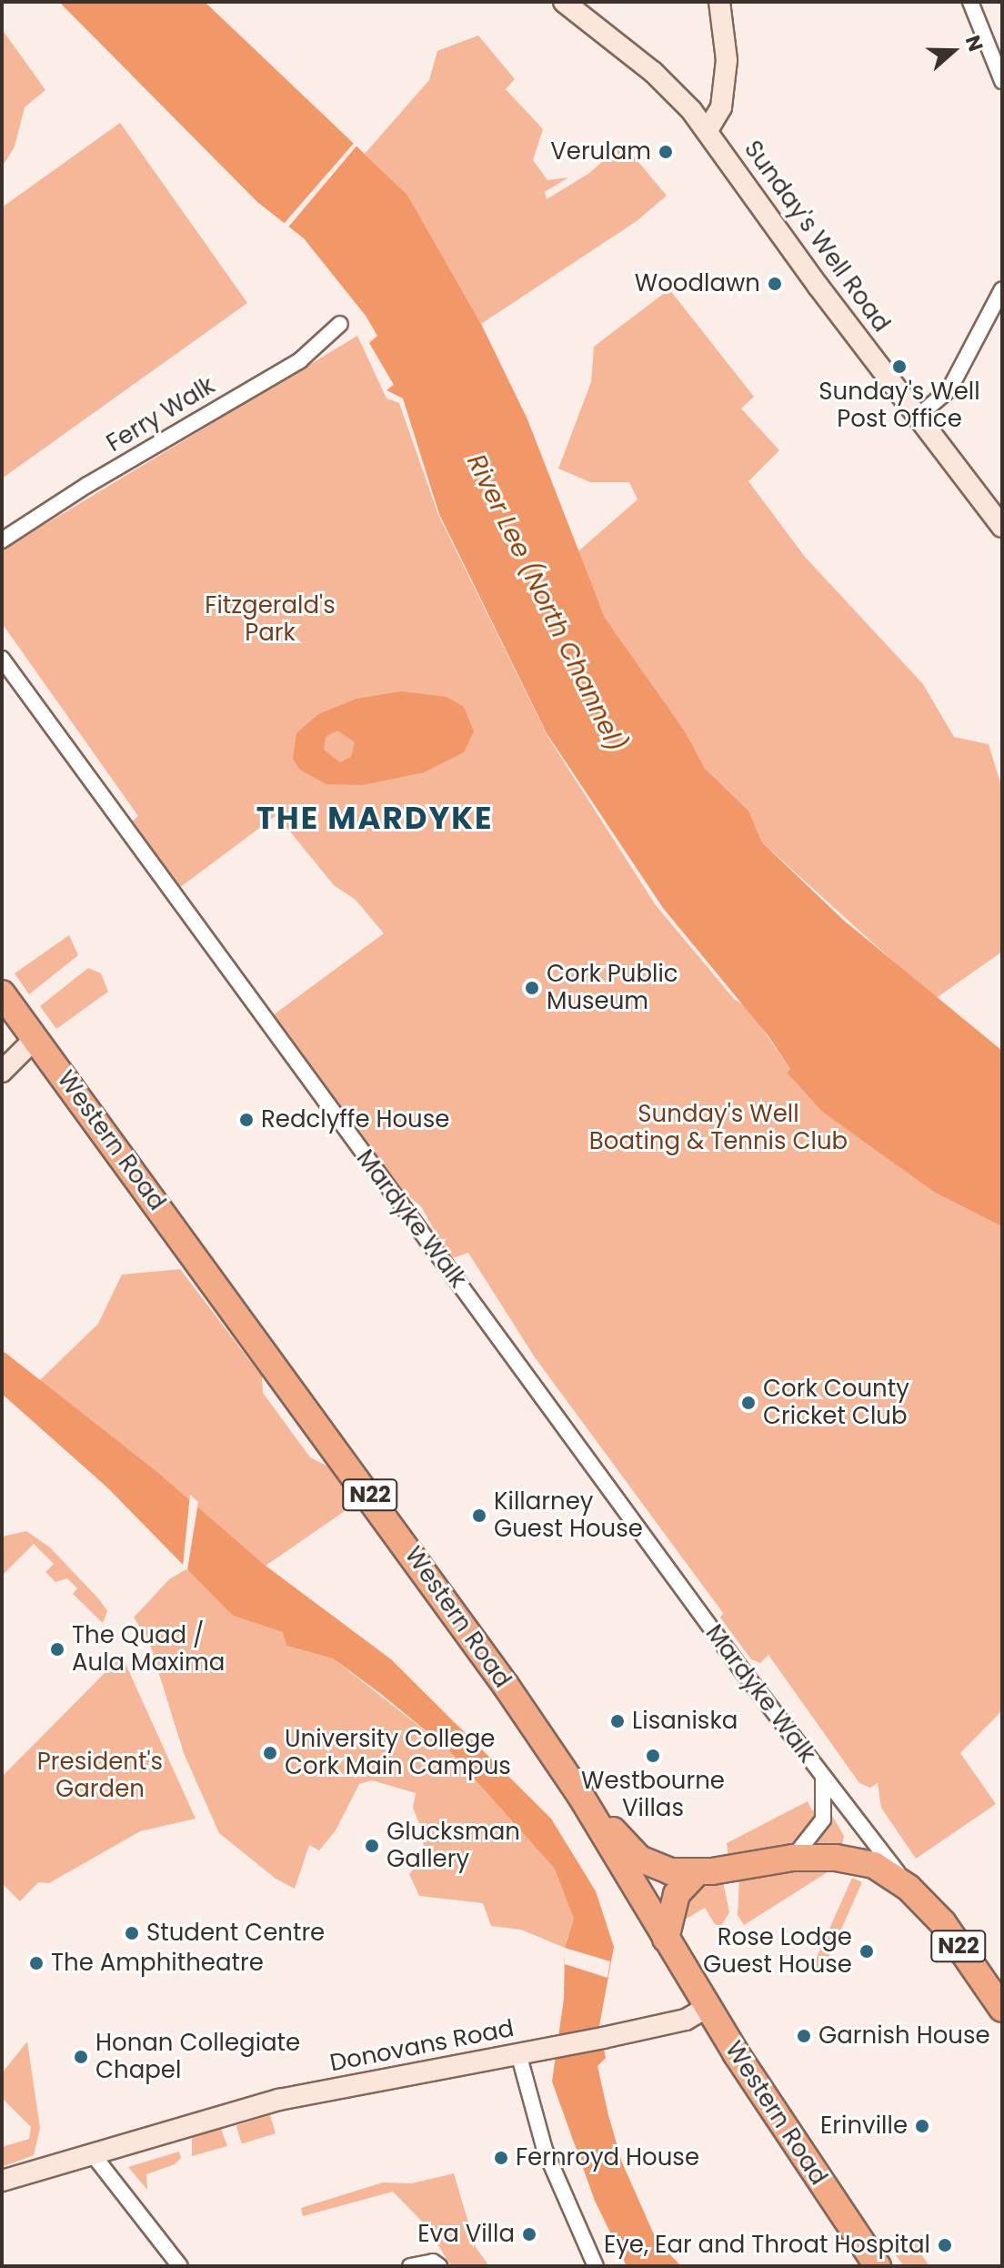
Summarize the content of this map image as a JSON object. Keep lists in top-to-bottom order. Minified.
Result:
{"streets":{"highway":["Western Road","Mardyke Walk","N22"],"street":["Sunday's Well Road","Ferry Walk","Donovans Road"]},"crossings":[["Western Road","N22"],["Western Road","Donovans Road"],["Mardyke Walk","N22"]],"districts":["THE MARDYKE"],"water":["River Lee (North Channel)"],"parks":["Fitzgerald's Park","Sunday's Well Boating & Tennis Club","President's Garden"],"places":["Verulam","Woodlawn","Sunday's Well Post Office","Cork Public Museum","Redclyffe House","Cork County Cricket Club","Killarney Guest House","The Quad / Aula Maxima","Lisaniska","University College Cork Main Campus","Westbourne Villas","Glucksman Gallery","Student Centre","Rose Lodge Guest House","The Amphitheatre","Garnish House","Honan Collegiate Chapel","Erinville","Fernroyd House","Eva Villa","Eye, Ear and Throat Hospital"],"north":"right"}
